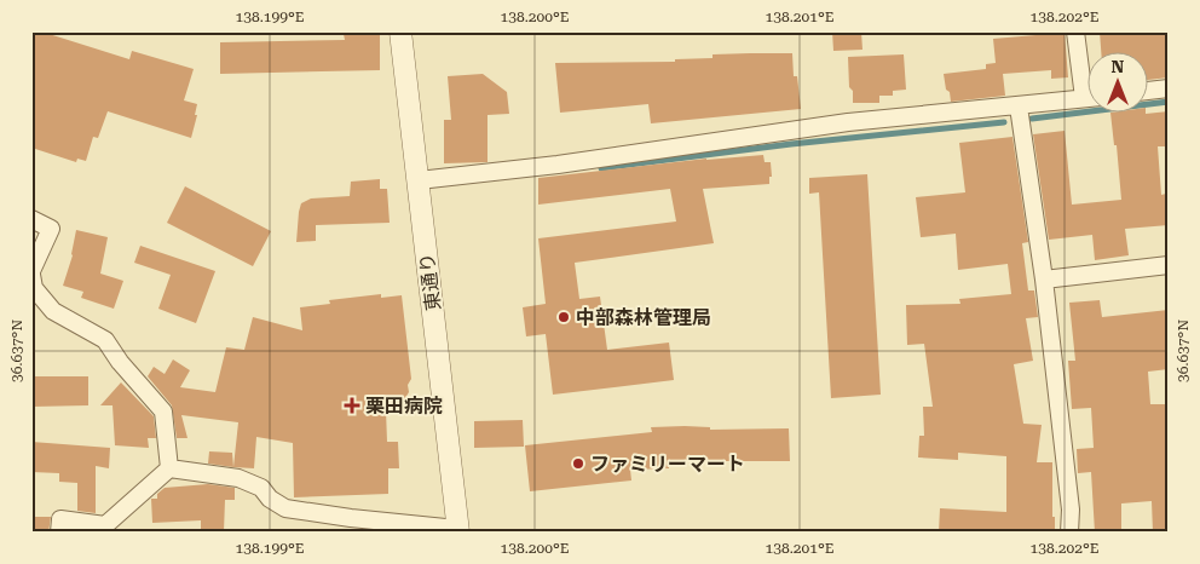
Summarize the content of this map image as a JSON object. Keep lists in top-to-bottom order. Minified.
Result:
{"streets":{"street":["東通り"]},"places":{"other":["中部森林管理局","ファミリーマート"],"health":["栗田病院"]},"north":"top","coordinates":["138.199°E","138.200°E","138.201°E","138.202°E","36.637°N"]}
